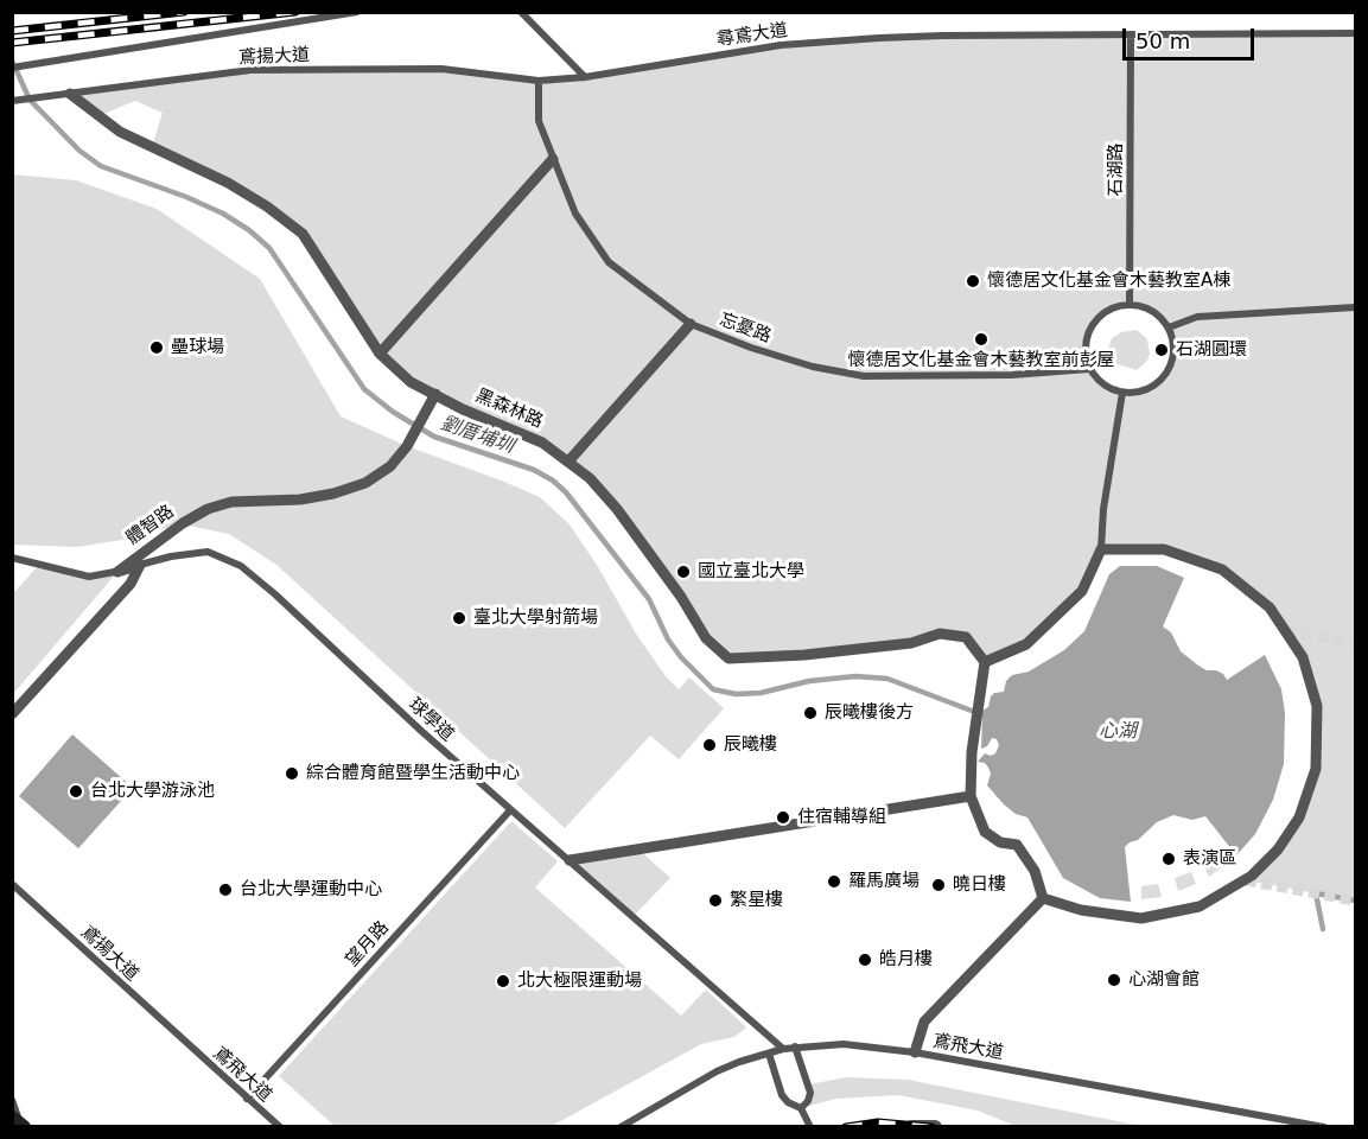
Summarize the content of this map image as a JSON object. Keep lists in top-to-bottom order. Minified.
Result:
{"streets":{"street":["黑森林路","體智路"],"lane":["尋鳶大道","鳶揚大道","石湖路","忘憂路","球學道","望月路","鳶飛大道"]},"crossings":[["尋鳶大道","鳶揚大道"],["尋鳶大道","石湖路"],["尋鳶大道","忘憂路"],["鳶揚大道","忘憂路"],["鳶揚大道","黑森林路"],["鳶揚大道","鳶飛大道"],["石湖路","忘憂路"],["黑森林路","體智路"],["體智路","球學道"],["球學道","望月路"],["球學道","鳶飛大道"],["望月路","鳶飛大道"]],"water":["劉厝埔圳","心湖"],"places":["懷德居文化基金會木藝教室A棟","懷德居文化基金會木藝教室前彭屋","壘球場","石湖圓環","國立臺北大學","臺北大學射箭場","辰曦樓後方","辰曦樓","綜合體育館暨學生活動中心","台北大學游泳池","住宿輔導組","表演區","羅馬廣場","曉日樓","台北大學運動中心","繁星樓","皓月樓","心湖會館","北大極限運動場"],"scale_bar":"50 m"}
